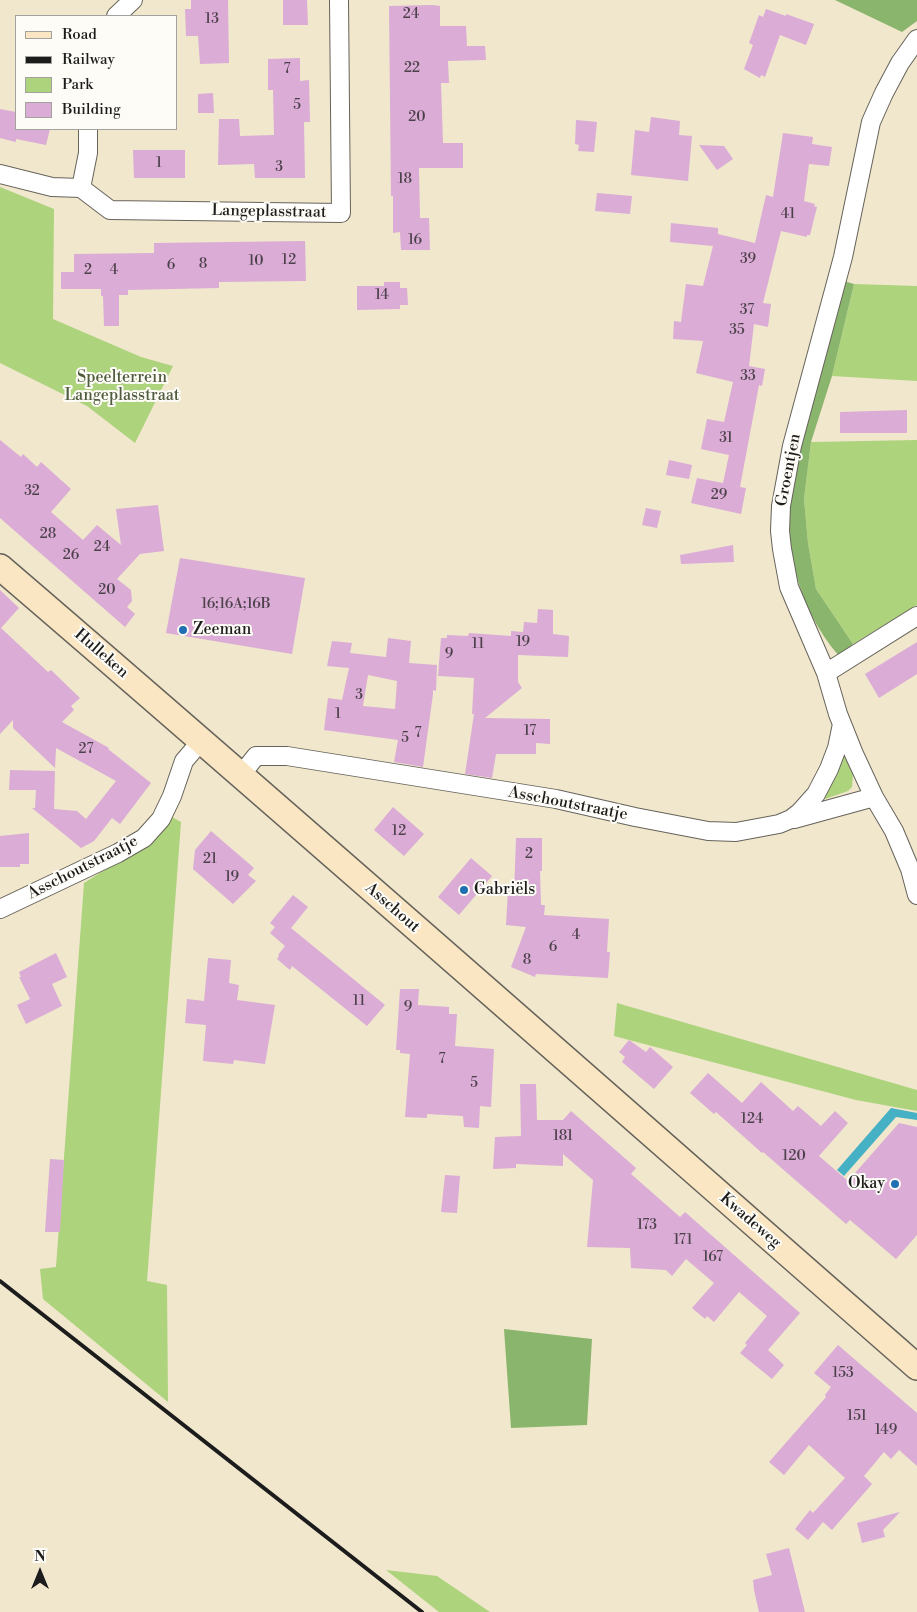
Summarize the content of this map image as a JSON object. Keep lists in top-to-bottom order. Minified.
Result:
{"streets":{"main road":["Hulleken","Asschout","Kwadeweg"],"street":["Langeplasstraat","Groentjen","Asschoutstraatje"]},"crossings":[["Groentjen","Asschoutstraatje"],["Hulleken","Asschoutstraatje"],["Hulleken","Asschout"],["Asschoutstraatje","Asschout"],["Asschout","Kwadeweg"]],"parks":["Speelterrein Langeplasstraat"],"places":["Zeeman","Gabriëls","Okay"],"house_numbers":["24","13","22","7","5","20","1","3","18","41","16","39","12","10","8","6","2","4","14","37","35","33","31","32","29","28","24","26","20","16;16A;16B","19","11","9","3","1","17","7","5","27","12","2","21","19","4","6","8","11","9","7","5","124","181","120","173","171","167","153","151","149"],"legend":["Road","Railway","Park","Building"],"north":"top"}
